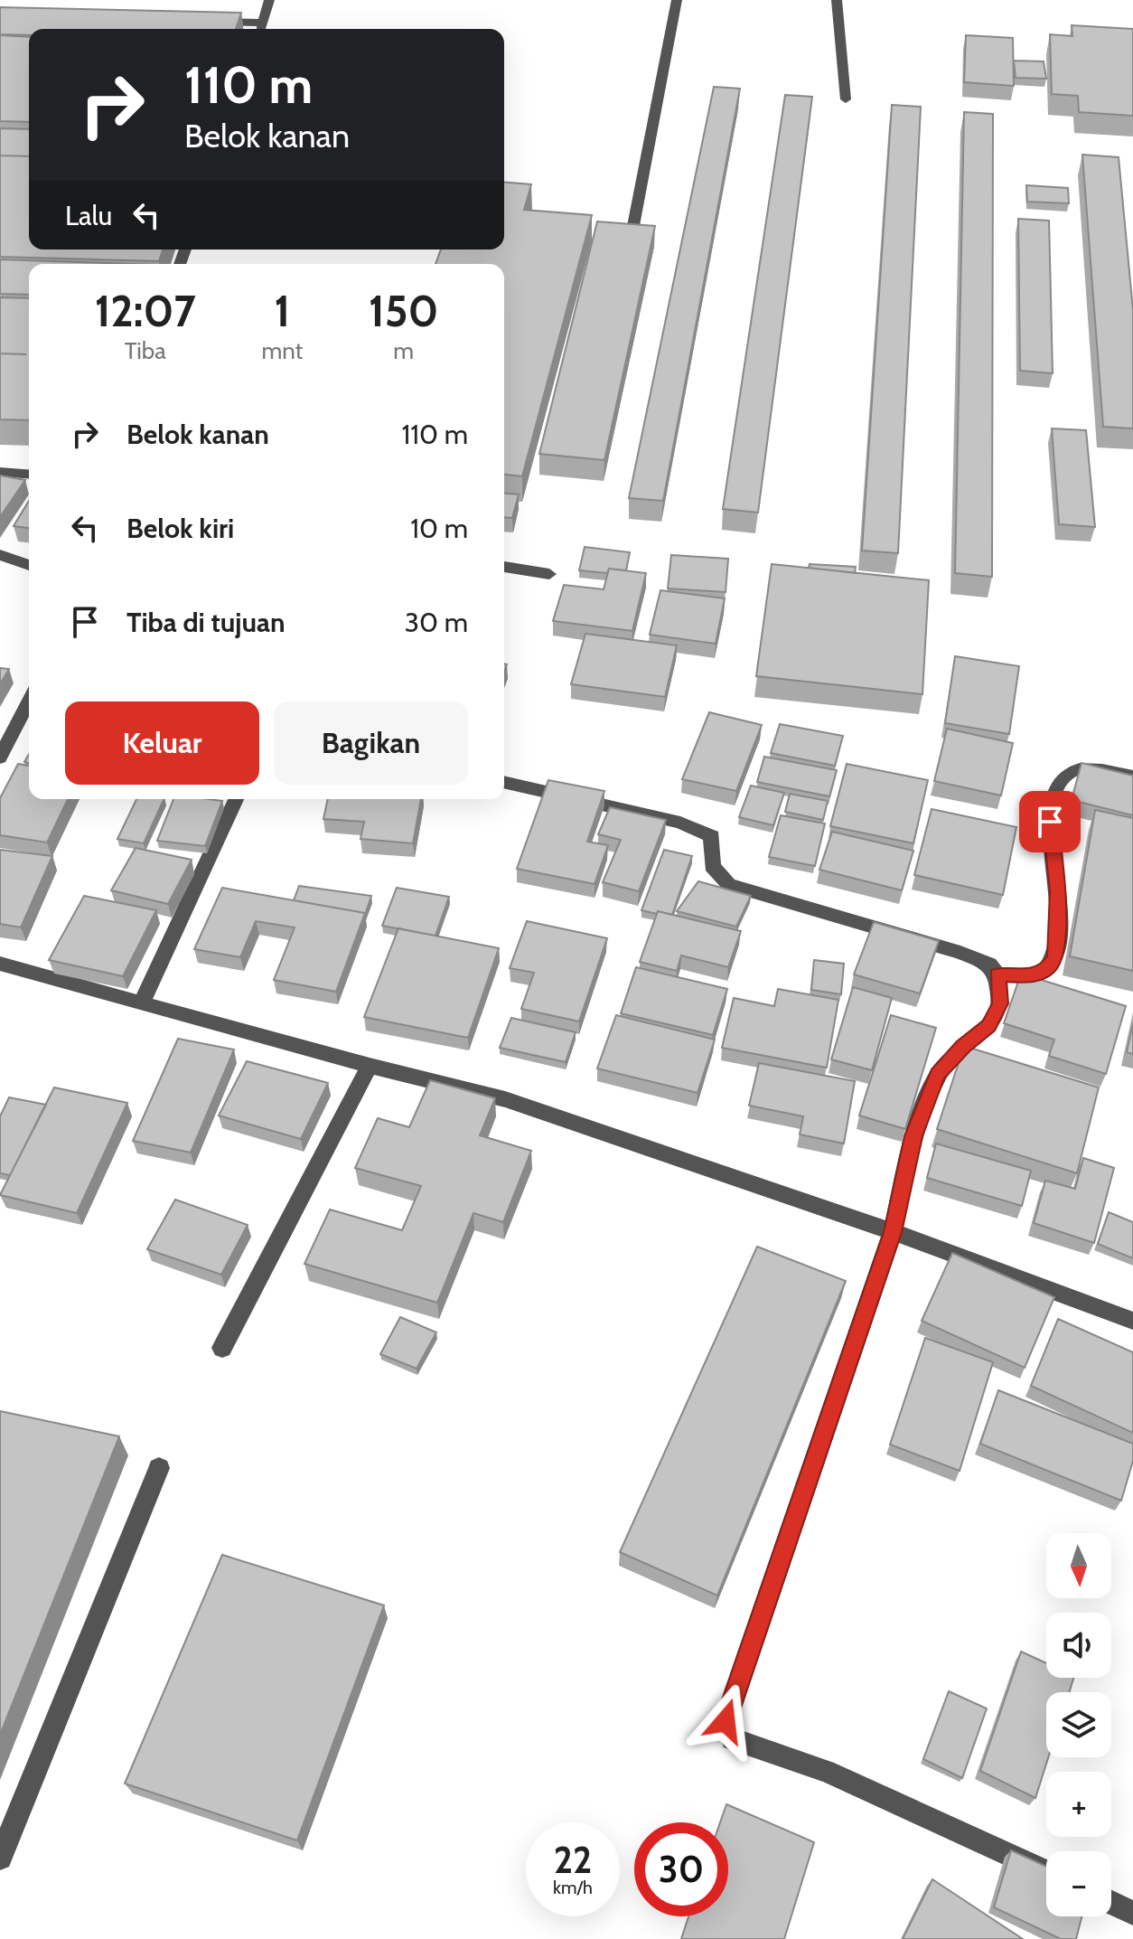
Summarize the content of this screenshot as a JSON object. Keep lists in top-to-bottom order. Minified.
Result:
{"north":"bottom","page":{"turn":["110 m","Belok kanan"],"then":"Lalu","eta":["12:07","Tiba","1","mnt","150","m"],"list":[{"name":"Belok kanan","value":"110 m"},{"name":"Belok kiri","value":"10 m"},{"name":"Tiba di tujuan","value":"30 m"}],"buttons":["Keluar","Bagikan"],"map_buttons":["+","−"],"speed":"22 km/h","limit":"30"}}
